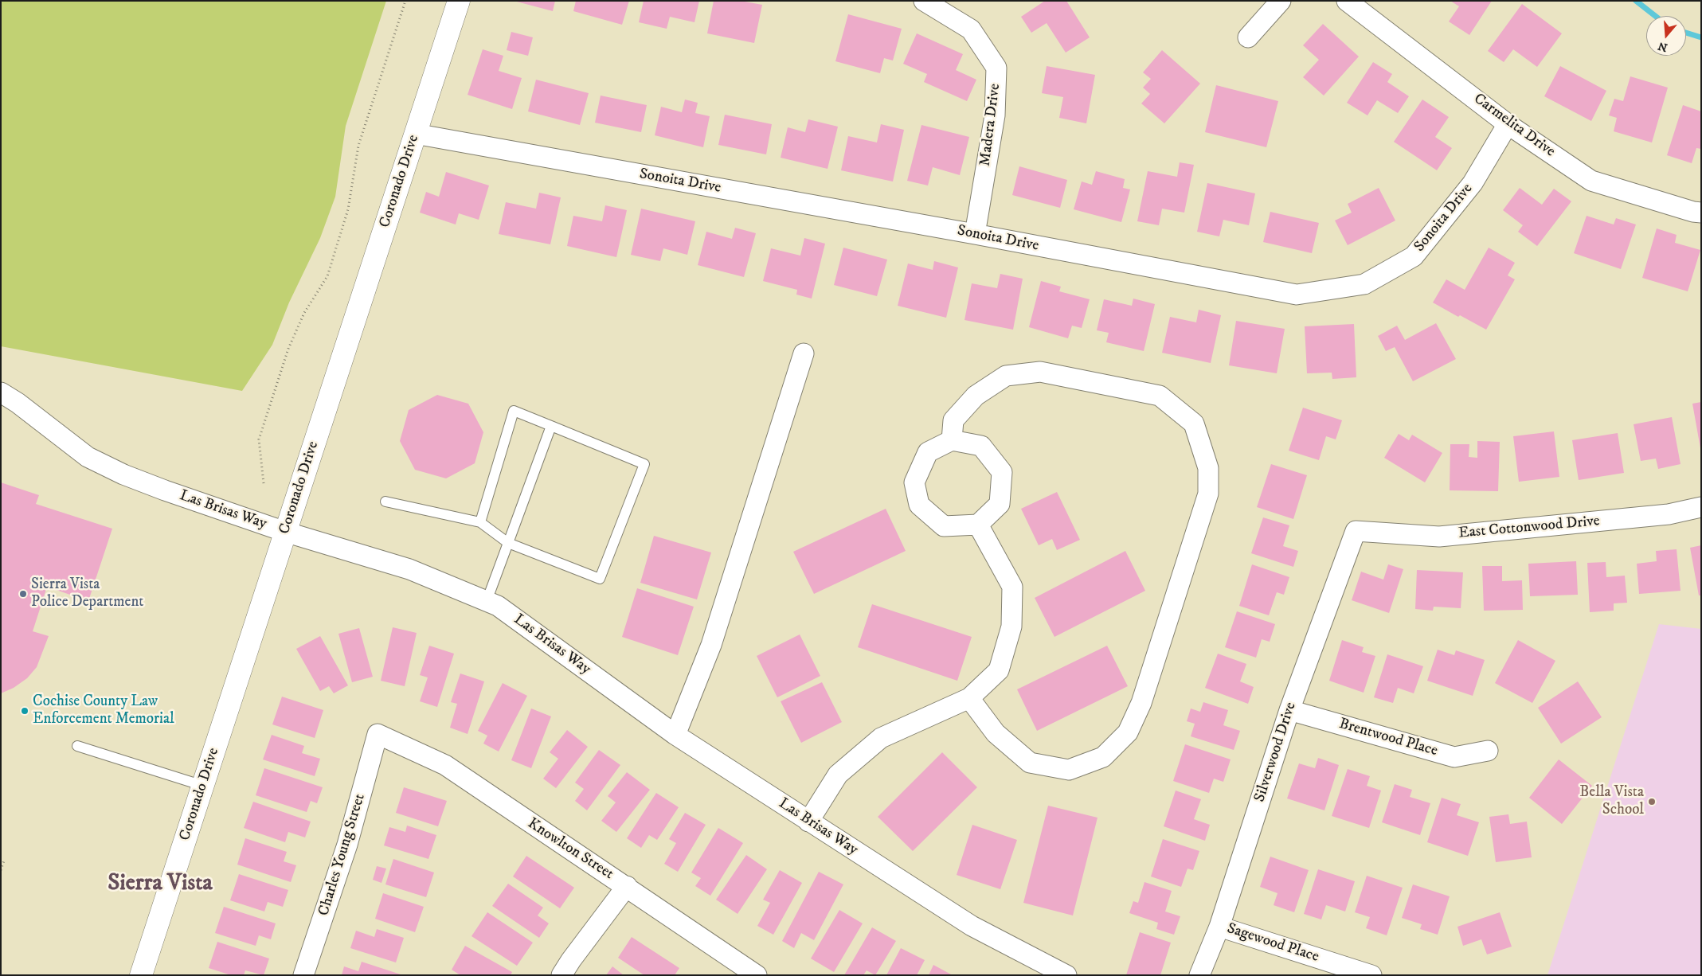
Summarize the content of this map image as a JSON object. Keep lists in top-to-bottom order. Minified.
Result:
{"streets":{"street":["Madera Drive","Carmelita Drive","Coronado Drive","Sonoita Drive","Las Brisas Way","East Cottonwood Drive","Brentwood Place","Silverwood Drive","Knowlton Street","Charles Young Street","Sagewood Place"]},"crossings":[["Madera Drive","Sonoita Drive"],["Carmelita Drive","Sonoita Drive"],["Coronado Drive","Sonoita Drive"],["Coronado Drive","Las Brisas Way"],["East Cottonwood Drive","Silverwood Drive"],["Brentwood Place","Silverwood Drive"],["Silverwood Drive","Sagewood Place"],["Knowlton Street","Charles Young Street"]],"districts":["Sierra Vista"],"places":["Sierra Vista Police Department","Cochise County Law Enforcement Memorial","Bella Vista School"],"north":"bottom"}
